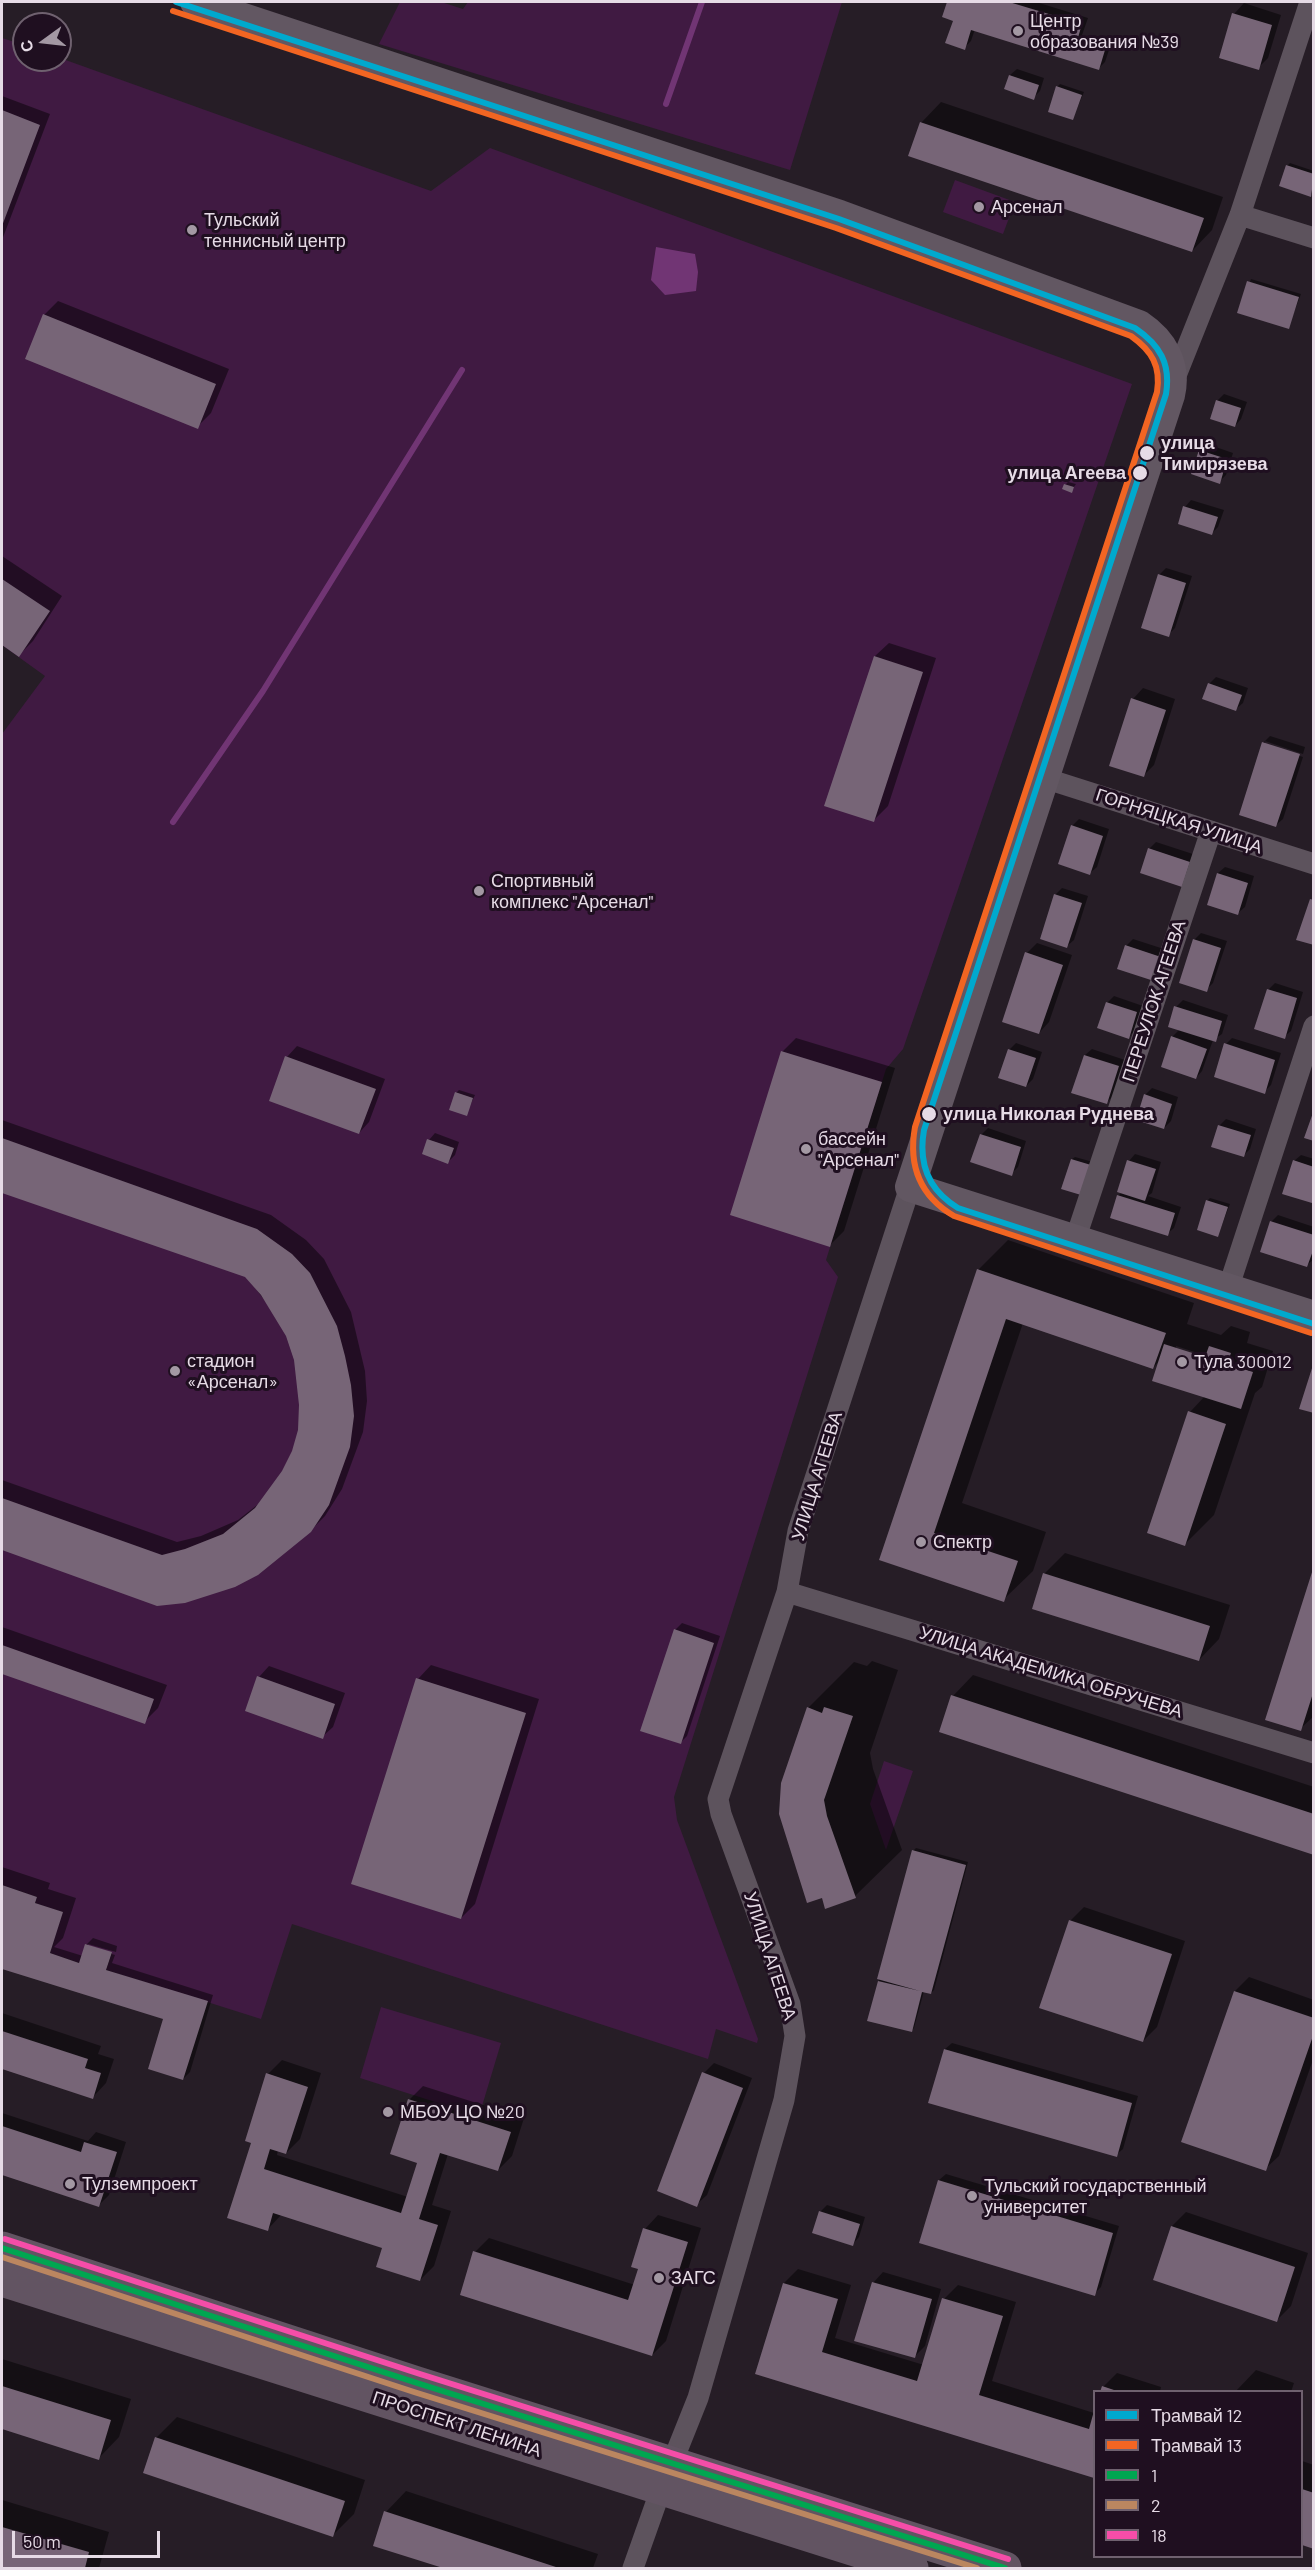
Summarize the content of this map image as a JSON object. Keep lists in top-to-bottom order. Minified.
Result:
{"streets":{"main road":["ПРОСПЕКТ ЛЕНИНА"],"street":["ГОРНЯЦКАЯ УЛИЦА","ПЕРЕУЛОК АГЕЕВА","УЛИЦА АГЕЕВА","УЛИЦА АКАДЕМИКА ОБРУЧЕВА"]},"crossings":[["ГОРНЯЦКАЯ УЛИЦА","ПЕРЕУЛОК АГЕЕВА"],["ГОРНЯЦКАЯ УЛИЦА","УЛИЦА АГЕЕВА"],["УЛИЦА АГЕЕВА","УЛИЦА АКАДЕМИКА ОБРУЧЕВА"],["УЛИЦА АГЕЕВА","ПРОСПЕКТ ЛЕНИНА"]],"places":["Центр образования №39","Арсенал","Тульский теннисный центр","улица Тимирязева","улица Агеева","Спортивный комплекс \"Арсенал\"","улица Николая Руднева","бассейн \"Арсенал\"","Тула 300012","стадион «Арсенал»","Спектр","МБОУ ЦО №20","Тулземпроект","Тульский государственный университет","ЗАГС"],"lines":["tram line 12","tram line 13","transit line 18","transit line 1","transit line 2"],"legend":["Трамвай 12","Трамвай 13","1","2","18"],"scale_bar":"50 m","north":"left"}
